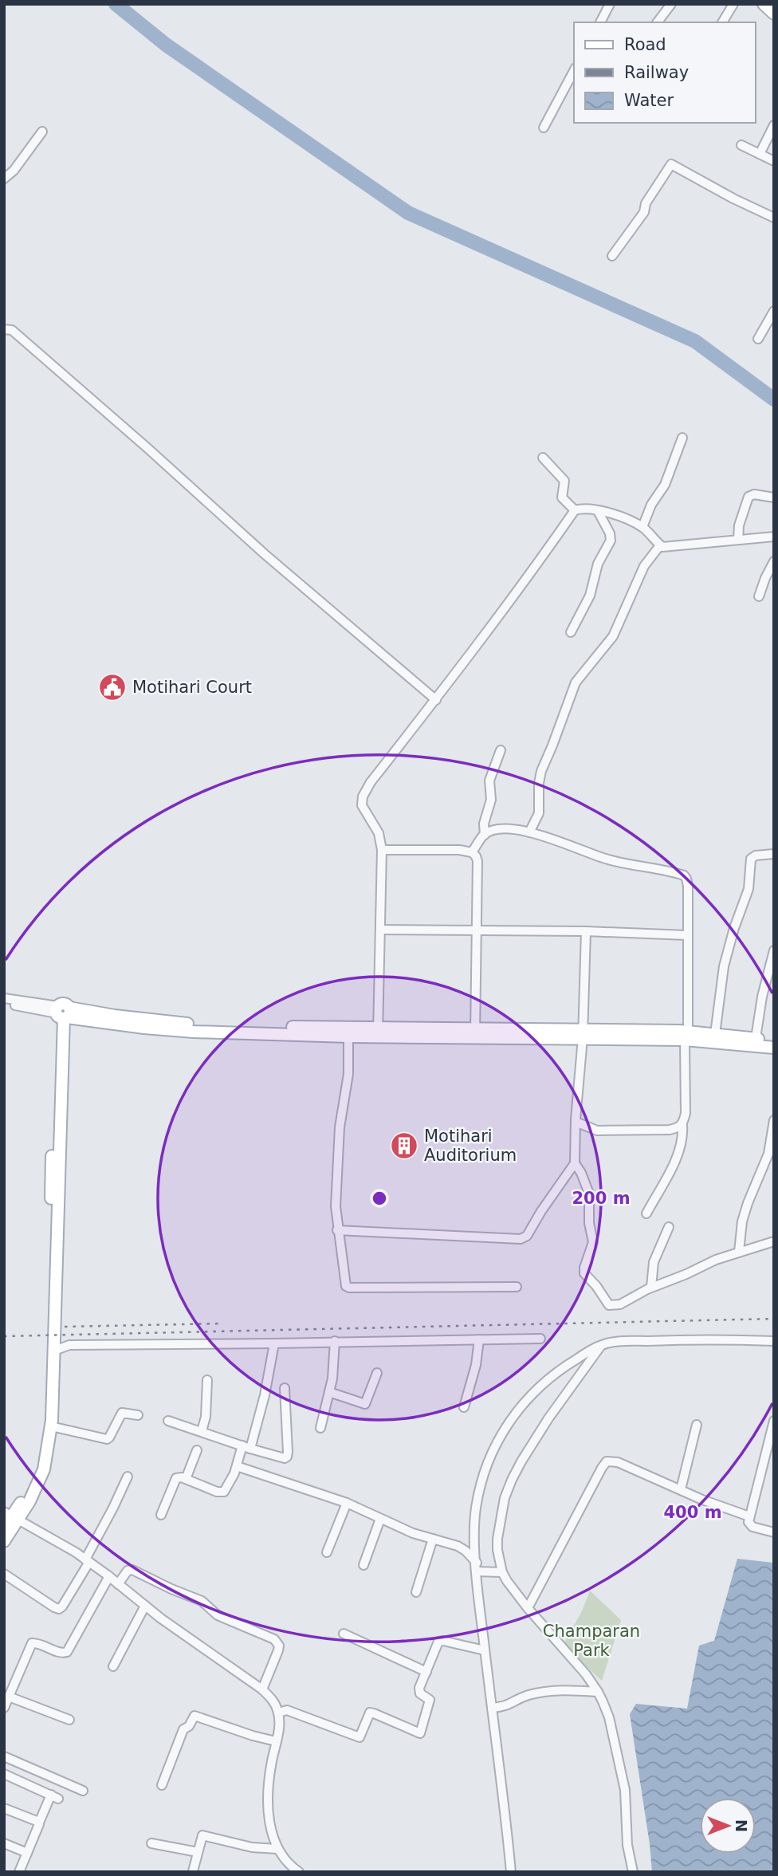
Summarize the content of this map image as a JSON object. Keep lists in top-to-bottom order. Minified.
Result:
{"parks":["Champaran Park"],"places":{"public building":["Motihari Court"],"building":["Motihari Auditorium"]},"legend":["Road","Railway","Water"],"north":"right","rings":["200 m","400 m"]}
